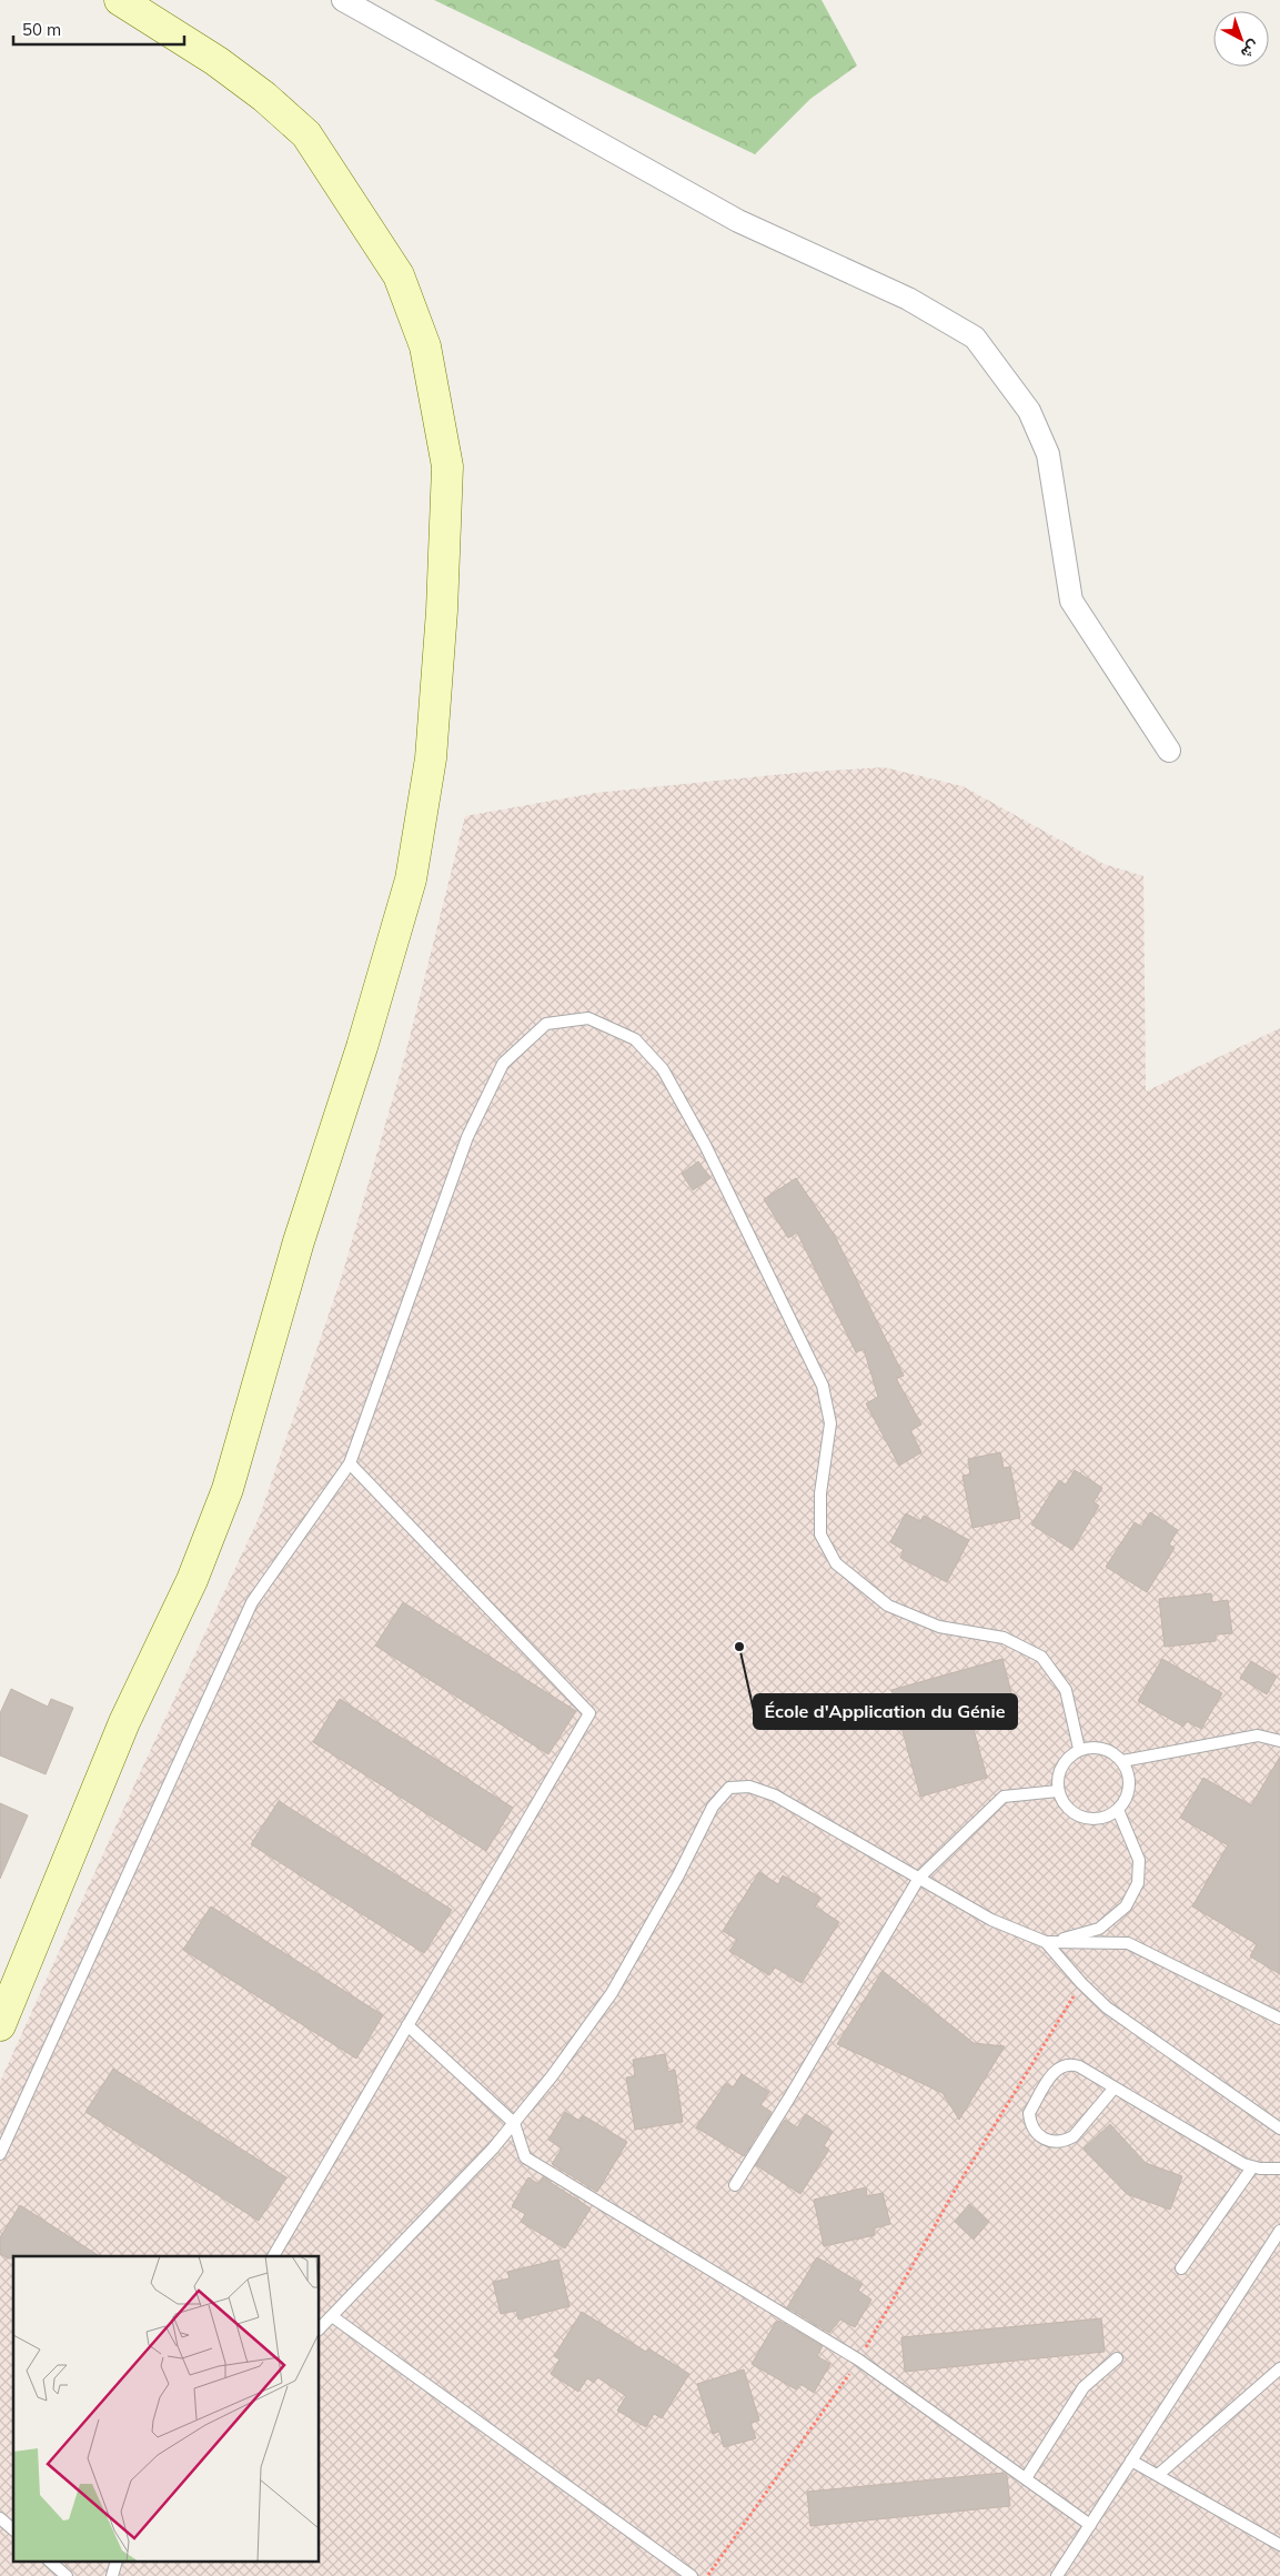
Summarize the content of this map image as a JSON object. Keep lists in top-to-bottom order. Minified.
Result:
{"places":["École d'Application du Génie"],"scale_bar":"50 m","north":"bottom right"}
